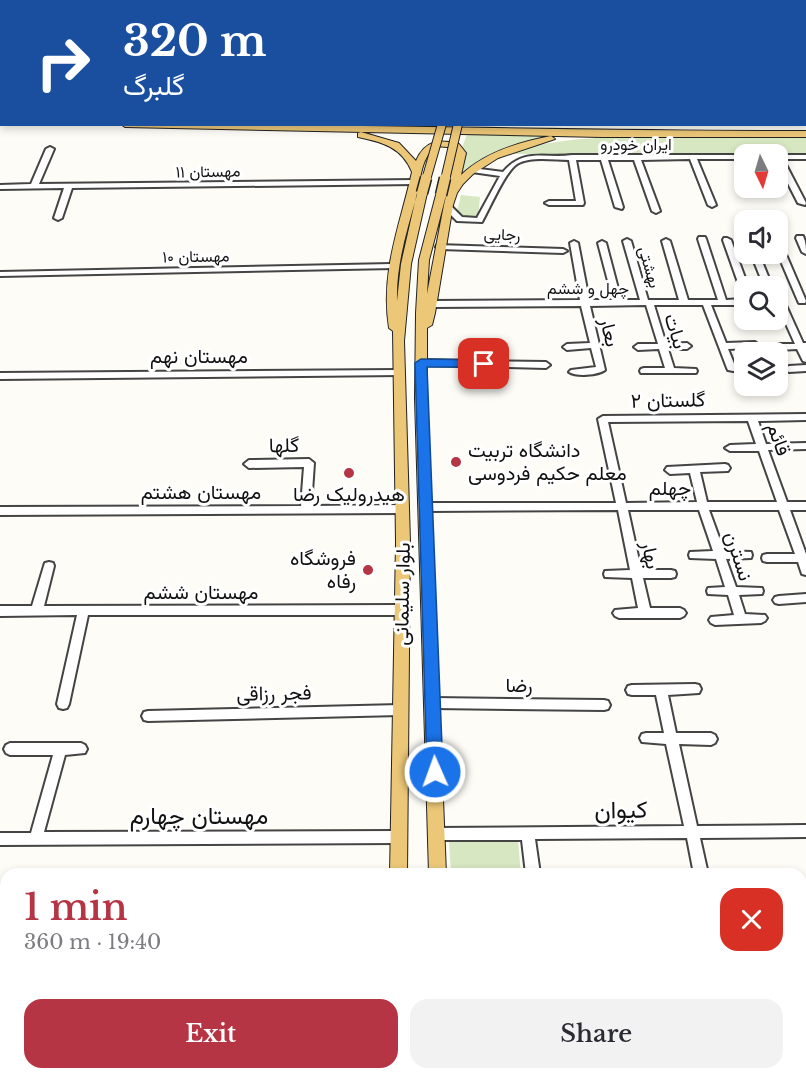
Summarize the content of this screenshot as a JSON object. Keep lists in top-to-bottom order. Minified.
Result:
{"streets":{"main road":["بلوار سلیمانی"],"street":["ایران خودرو","مهستان ۱۱","رجایی","مهستان ۱۰","بهشتی","چهل و ششم","بیات","بعار","مهستان نهم","گلستان ۲","قائم","گلها","چهلم","مهستان هشتم","بهار","نسترن","مهستان ششم","رضا","فجر رزاقی","کیوان","مهستان چهارم"]},"crossings":[["بهشتی","چهل و ششم"],["بهشتی","بیات"],["چهل و ششم","بیات"],["چهل و ششم","بعار"],["مهستان نهم","بلوار سلیمانی"],["گلستان ۲","قائم"],["گلستان ۲","بهار"],["قائم","چهلم"],["گلها","مهستان هشتم"],["چهلم","بهار"],["چهلم","نسترن"],["چهلم","بلوار سلیمانی"],["مهستان هشتم","بلوار سلیمانی"],["مهستان ششم","بلوار سلیمانی"],["بلوار سلیمانی","رضا"],["بلوار سلیمانی","فجر رزاقی"],["بلوار سلیمانی","کیوان"],["بلوار سلیمانی","مهستان چهارم"]],"places":["دانشگاه تربیت معلم حکیم فردوسی","هیدرولیک رضا","فروشگاه رفاه"],"north":"bottom","page":{"turn":["320 m","گلبرگ"],"heading":["1 min","360 m · 19:40"],"buttons":["Exit","Share"]}}
